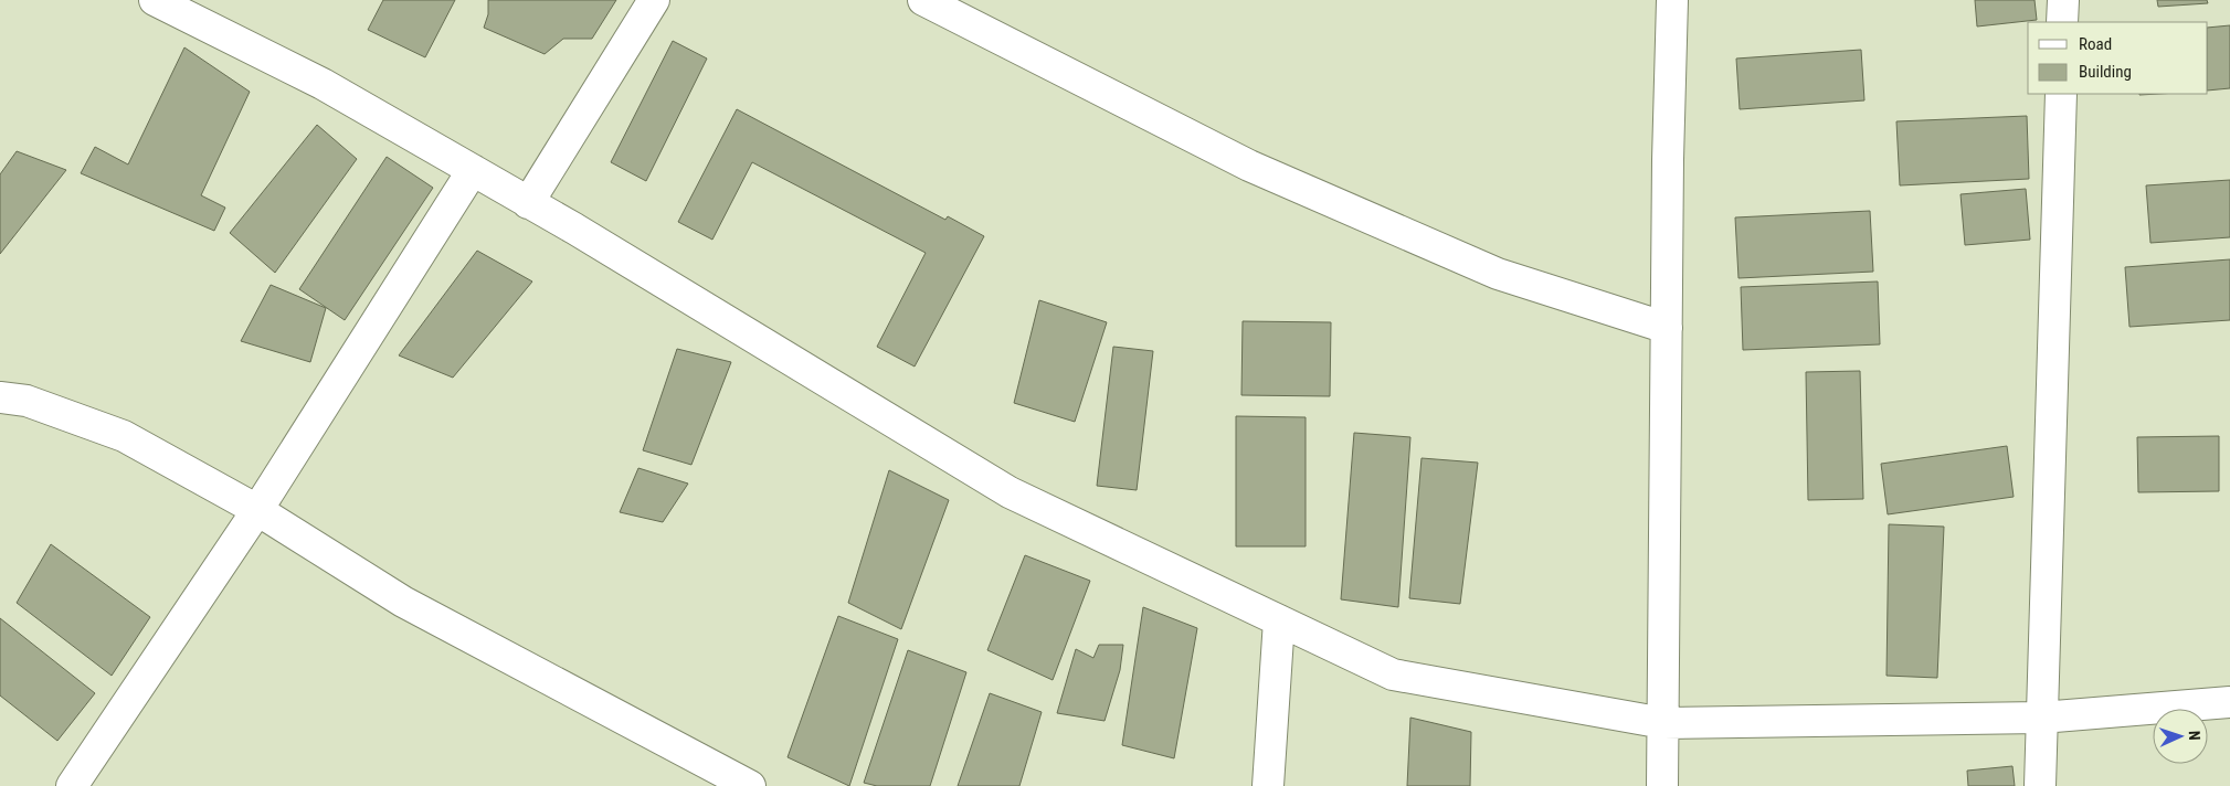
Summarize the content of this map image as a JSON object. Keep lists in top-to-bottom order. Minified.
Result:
{"legend":["Road","Building"],"north":"right"}
